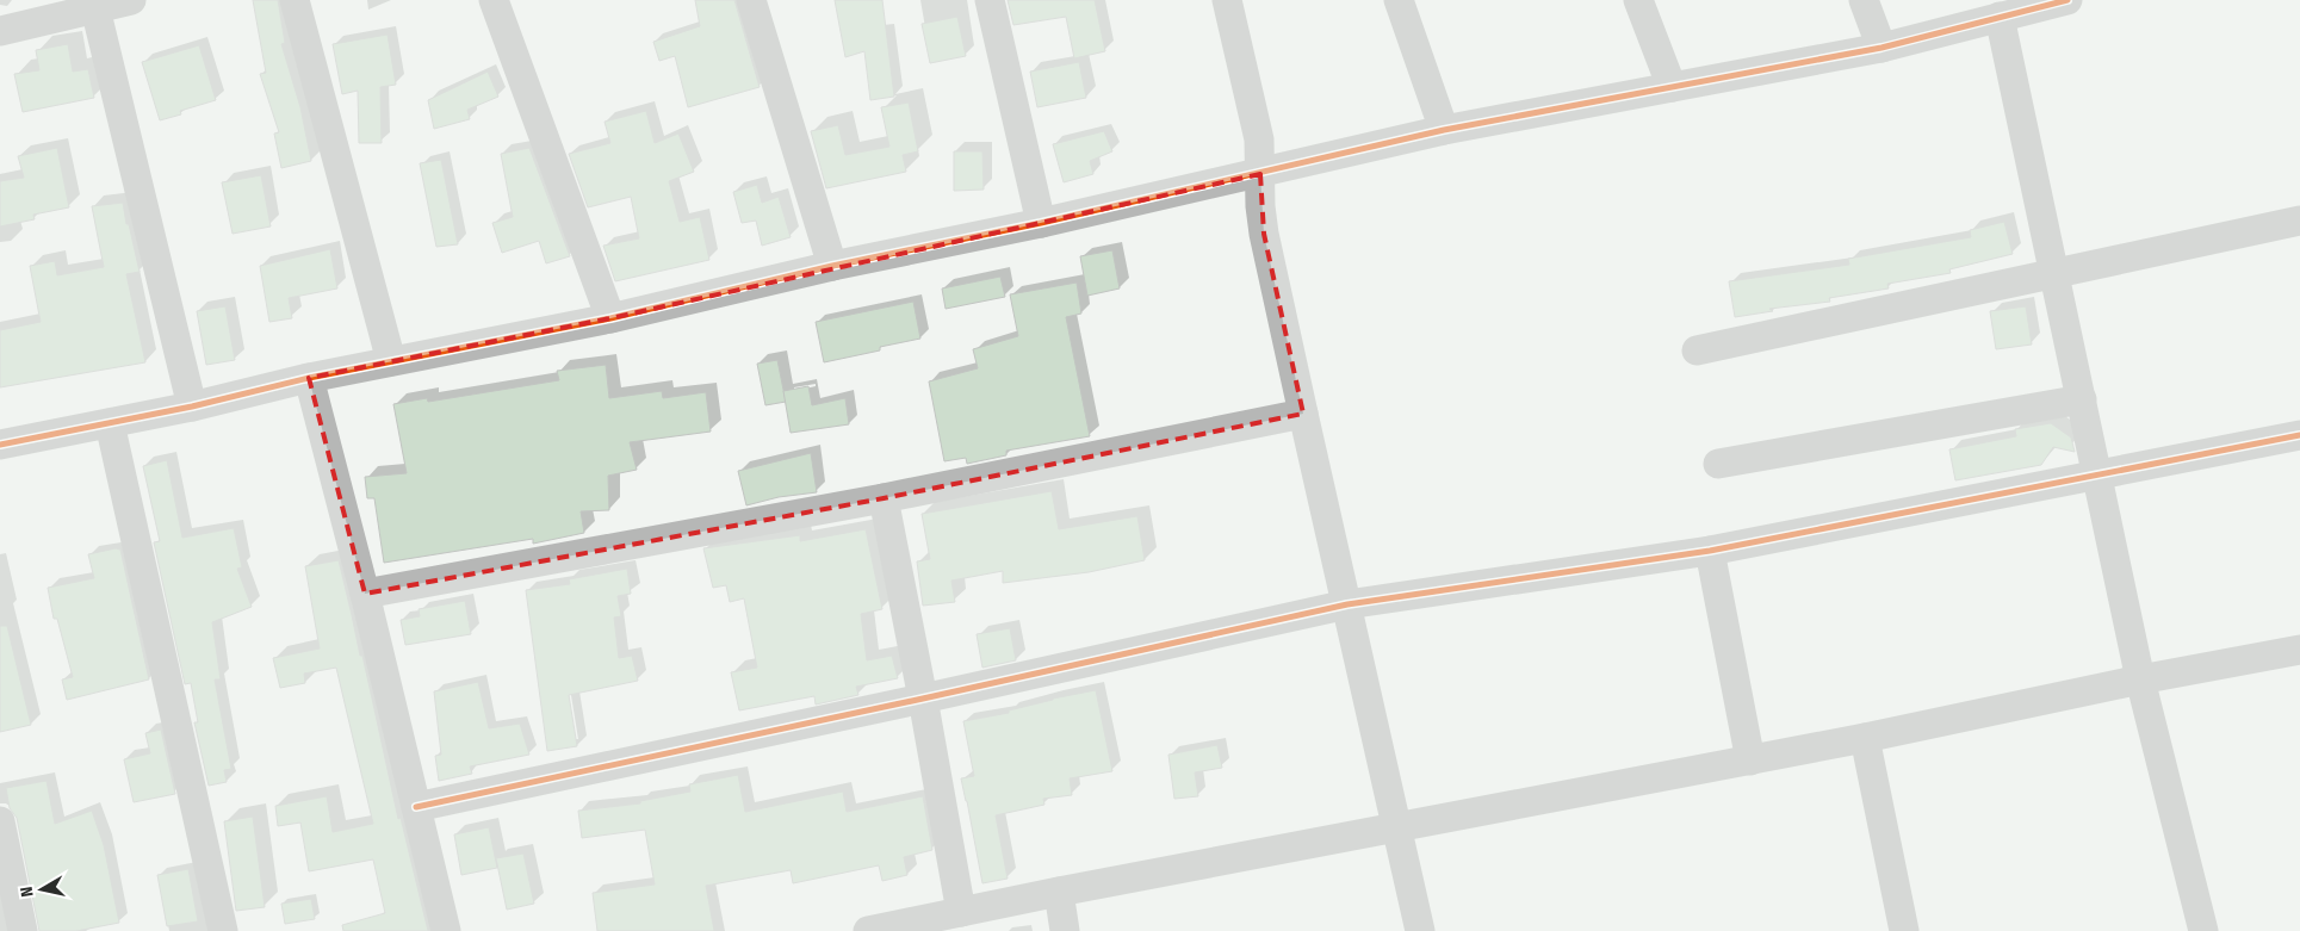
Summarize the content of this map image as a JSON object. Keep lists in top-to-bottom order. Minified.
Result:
{"north":"left"}
